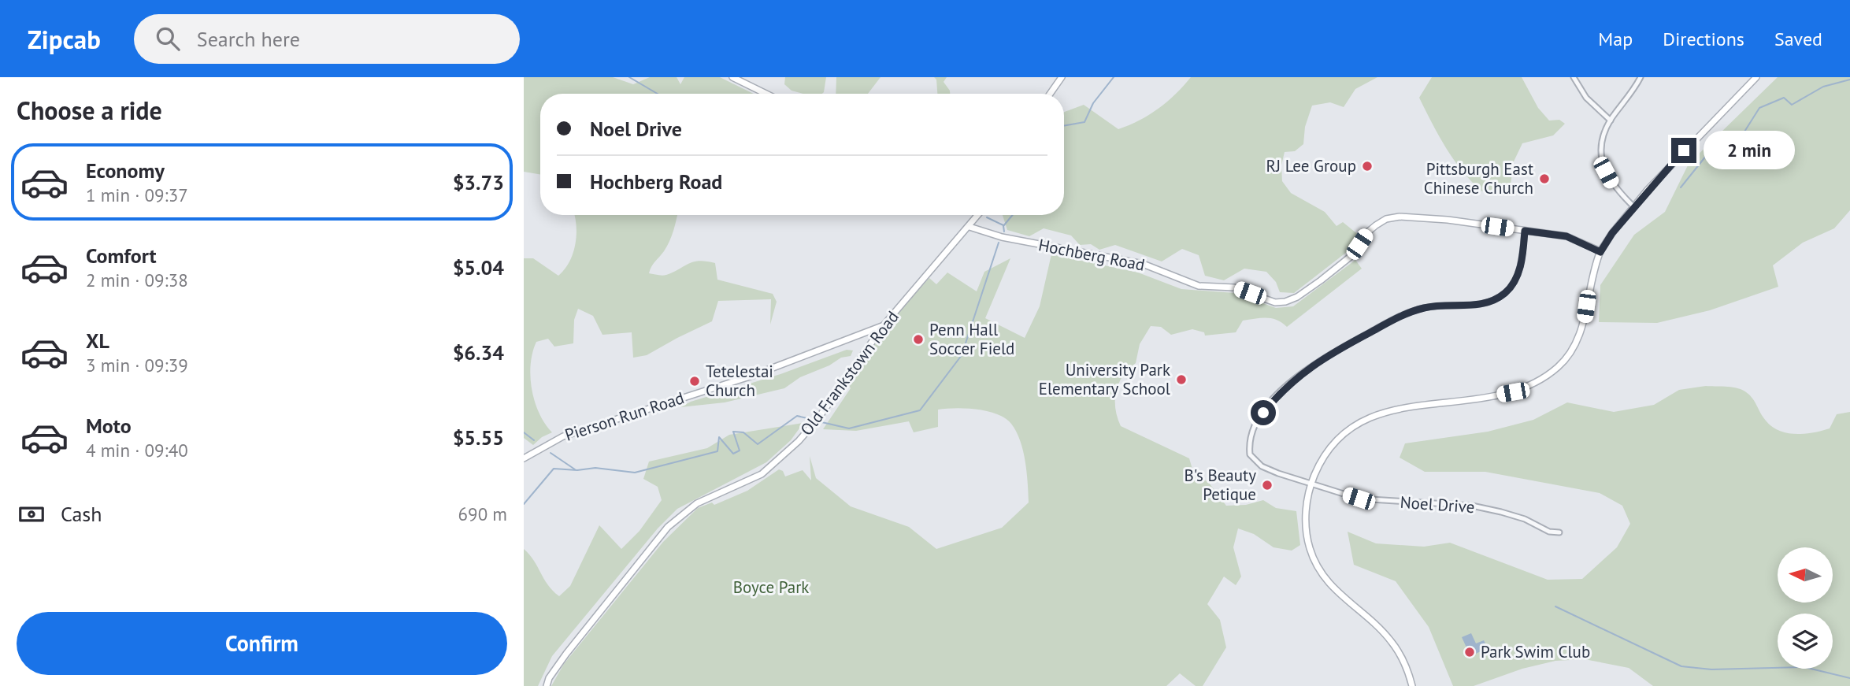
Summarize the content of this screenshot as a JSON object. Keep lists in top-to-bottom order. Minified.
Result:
{"streets":{"street":["Hochberg Road","Old Frankstown Road","Pierson Run Road","Noel Drive"]},"crossings":[["Hochberg Road","Old Frankstown Road"],["Hochberg Road","Noel Drive"],["Old Frankstown Road","Pierson Run Road"]],"parks":["Boyce Park"],"places":["RJ Lee Group","Pittsburgh East Chinese Church","Penn Hall Soccer Field","University Park Elementary School","Tetelestai Church","B's Beauty Petique","Park Swim Club"],"north":"left","page":{"header":"Zipcab","search":"Search here","nav":["Map","Directions","Saved"],"heading":"Choose a ride","banner":["Noel Drive","Hochberg Road"],"bubble":"2 min","list":[{"name":"Economy","note":"1 min · 09:37","value":"$3.73"},{"name":"Comfort","note":"2 min · 09:38","value":"$5.04"},{"name":"XL","note":"3 min · 09:39","value":"$6.34"},{"name":"Moto","note":"4 min · 09:40","value":"$5.55"}],"pay":["Cash","690 m"],"buttons":"Confirm"}}
